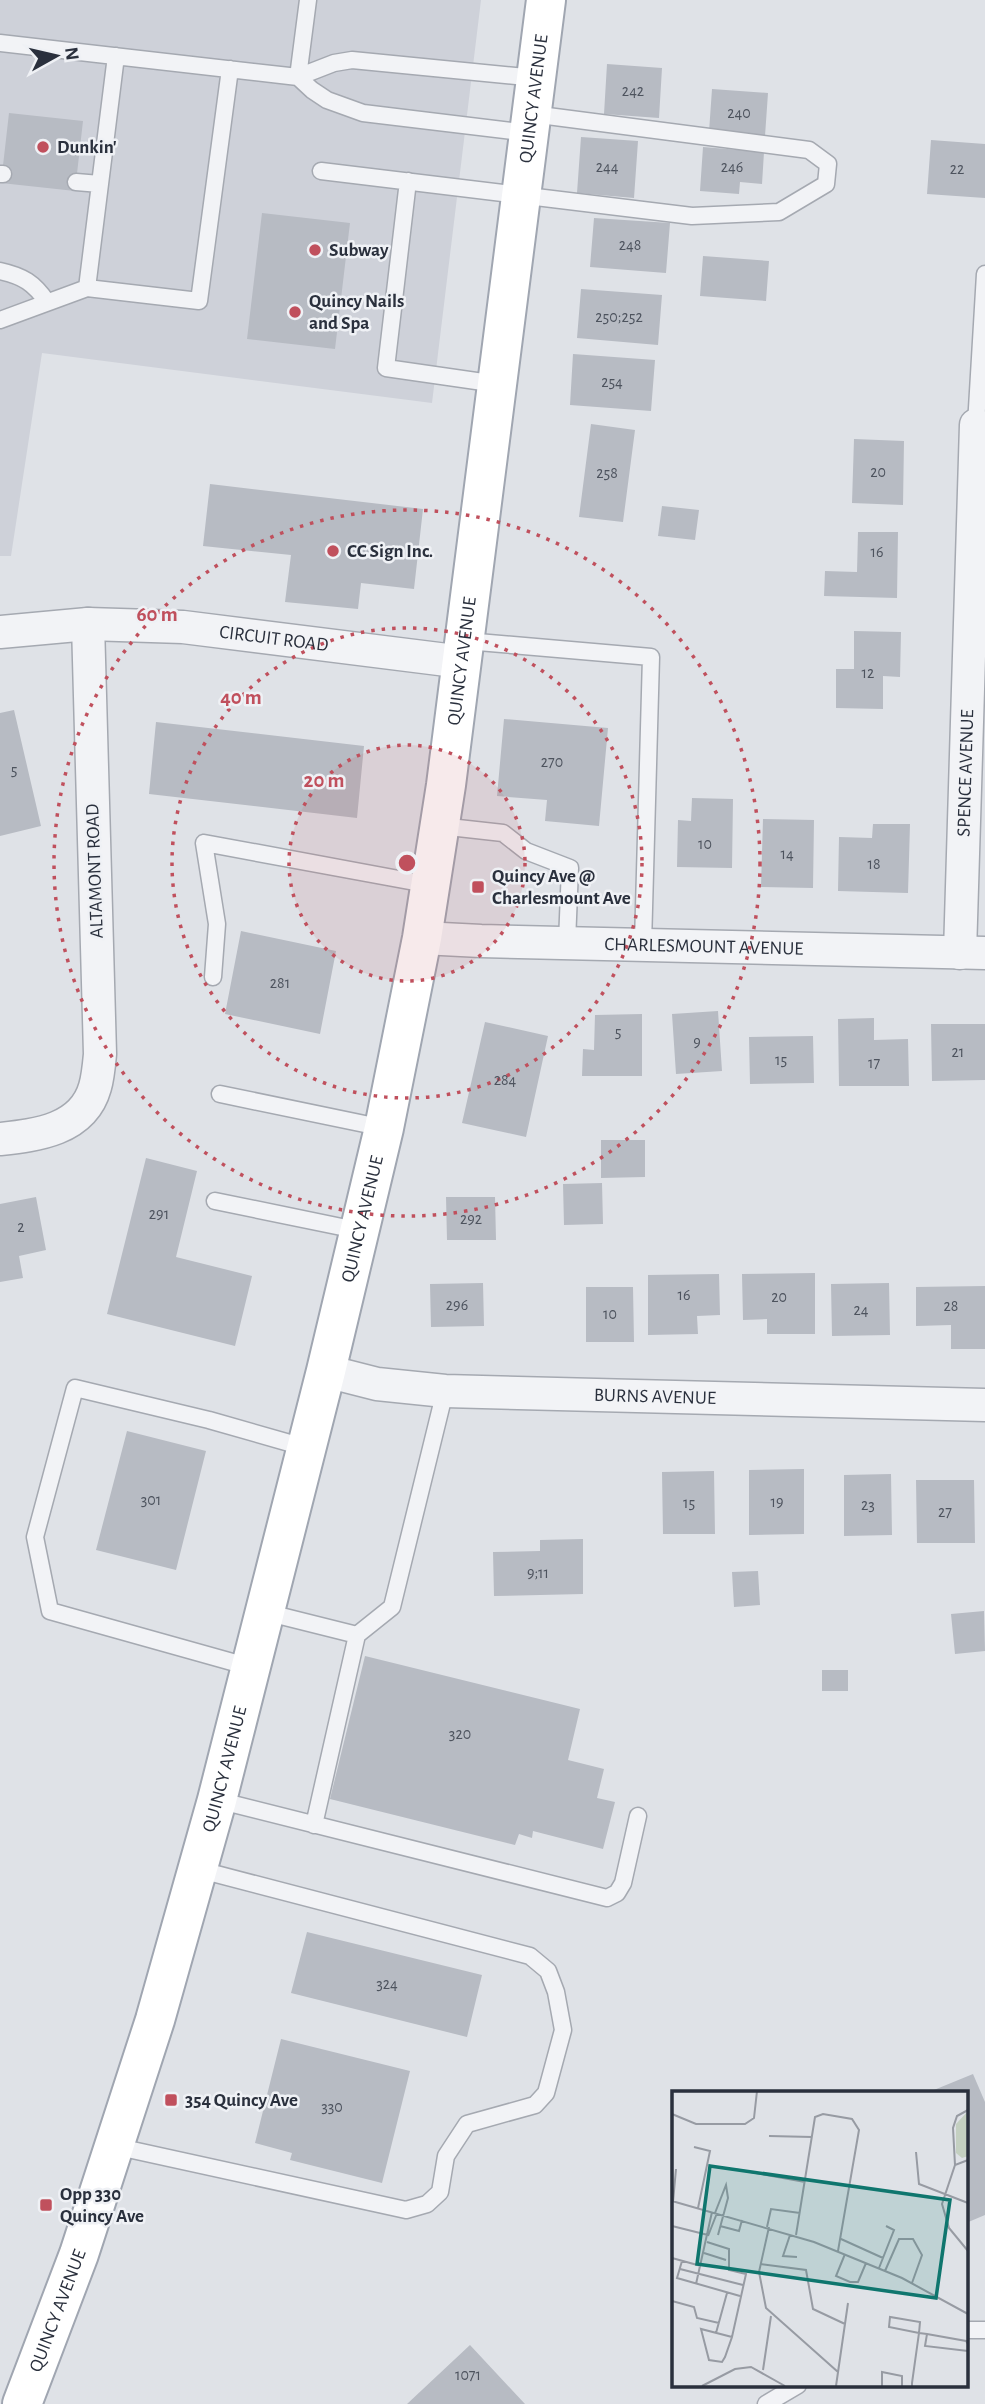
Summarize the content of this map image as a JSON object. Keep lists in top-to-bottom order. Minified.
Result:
{"streets":{"main road":["QUINCY AVENUE"],"street":["CIRCUIT ROAD","SPENCE AVENUE","ALTAMONT ROAD","CHARLESMOUNT AVENUE","BURNS AVENUE"]},"crossings":[["QUINCY AVENUE","CIRCUIT ROAD"],["QUINCY AVENUE","CHARLESMOUNT AVENUE"],["QUINCY AVENUE","BURNS AVENUE"],["CIRCUIT ROAD","ALTAMONT ROAD"],["SPENCE AVENUE","CHARLESMOUNT AVENUE"]],"places":{"other":["Dunkin'","Subway","Quincy Nails and Spa","CC Sign Inc."],"transit":["Quincy Ave @ Charlesmount Ave","354 Quincy Ave","Opp 330 Quincy Ave"]},"house_numbers":["242","240","244","246","22","248","250;252","254","20","258","16","12","270","5","10","14","18","281","5","9","21","15","17","284","291","292","2","16","20","296","28","24","10","301","19","15","23","27","9;11","320","324","330","1071"],"north":"right","rings":["60 m","40 m","20 m"]}
